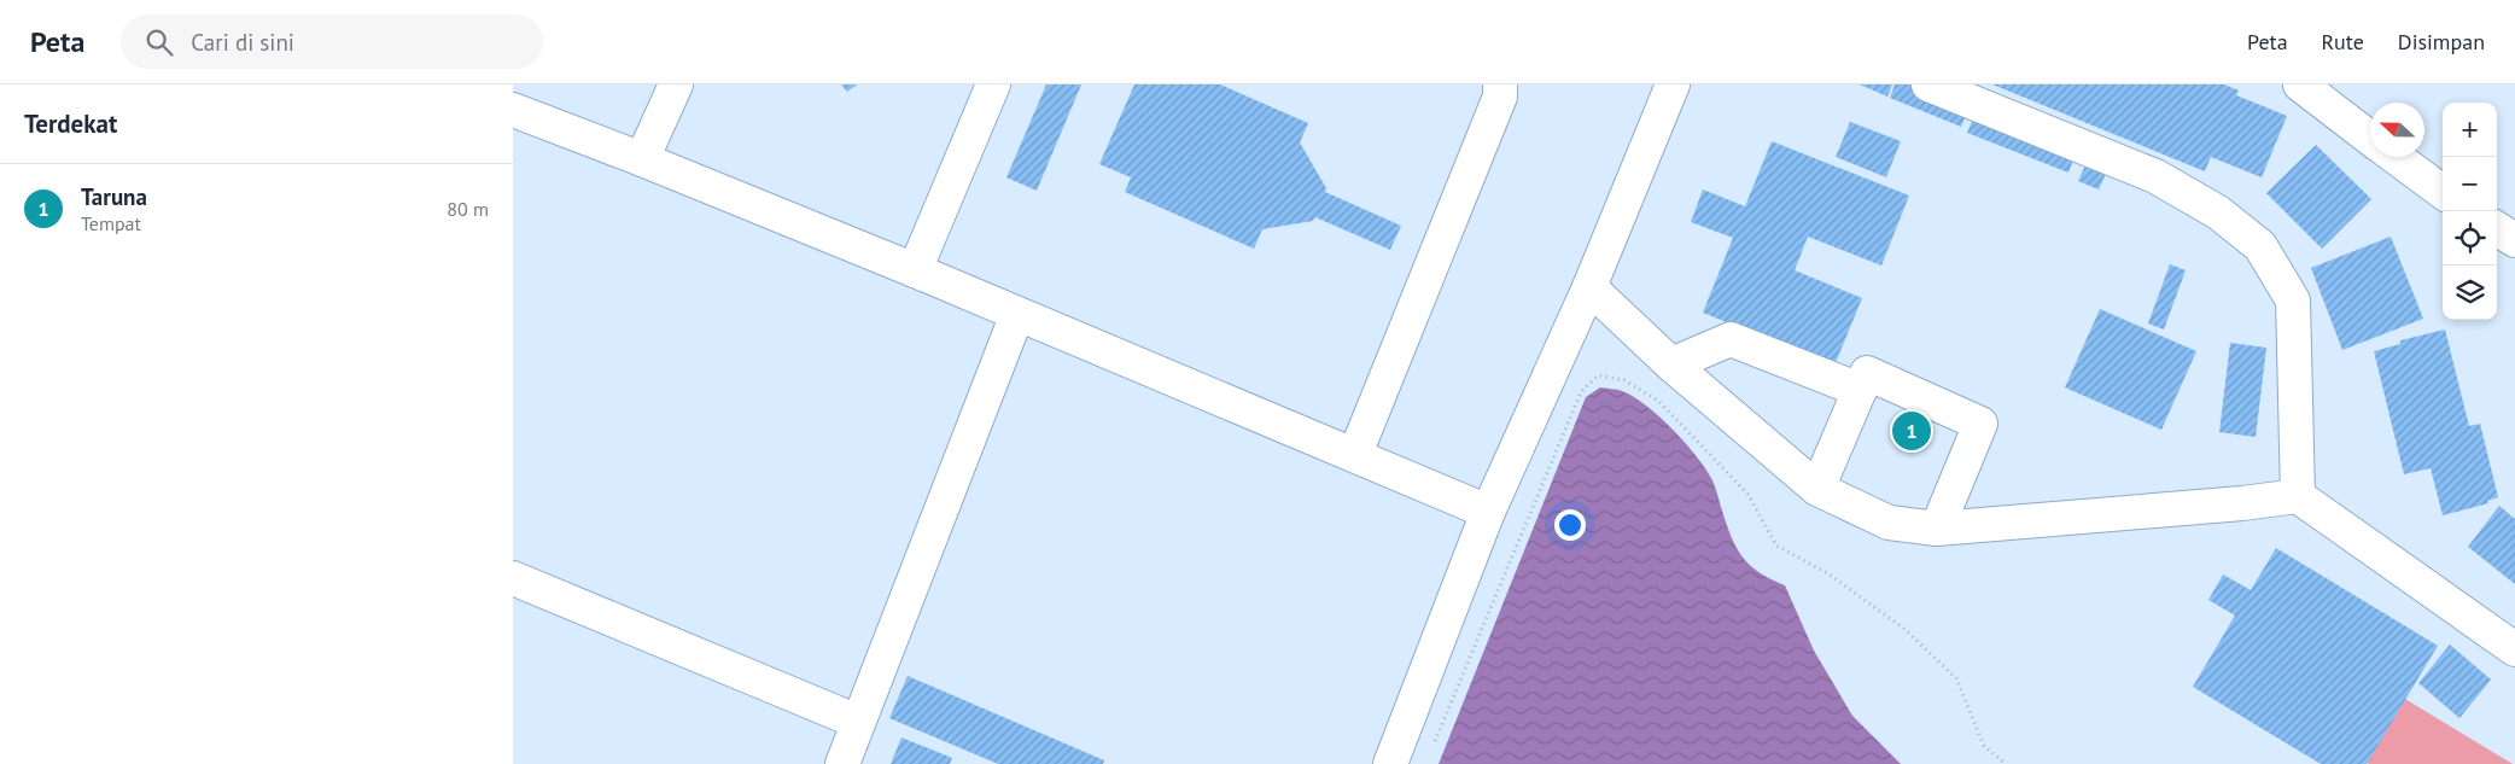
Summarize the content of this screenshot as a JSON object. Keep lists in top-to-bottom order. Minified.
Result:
{"north":"left","page":{"header":"Peta","search":"Cari di sini","nav":["Peta","Rute","Disimpan"],"heading":"Terdekat","map_buttons":["+","−"],"list":[{"mark":"1","name":"Taruna","note":"Tempat","value":"80 m"}],"pins":"1"}}
